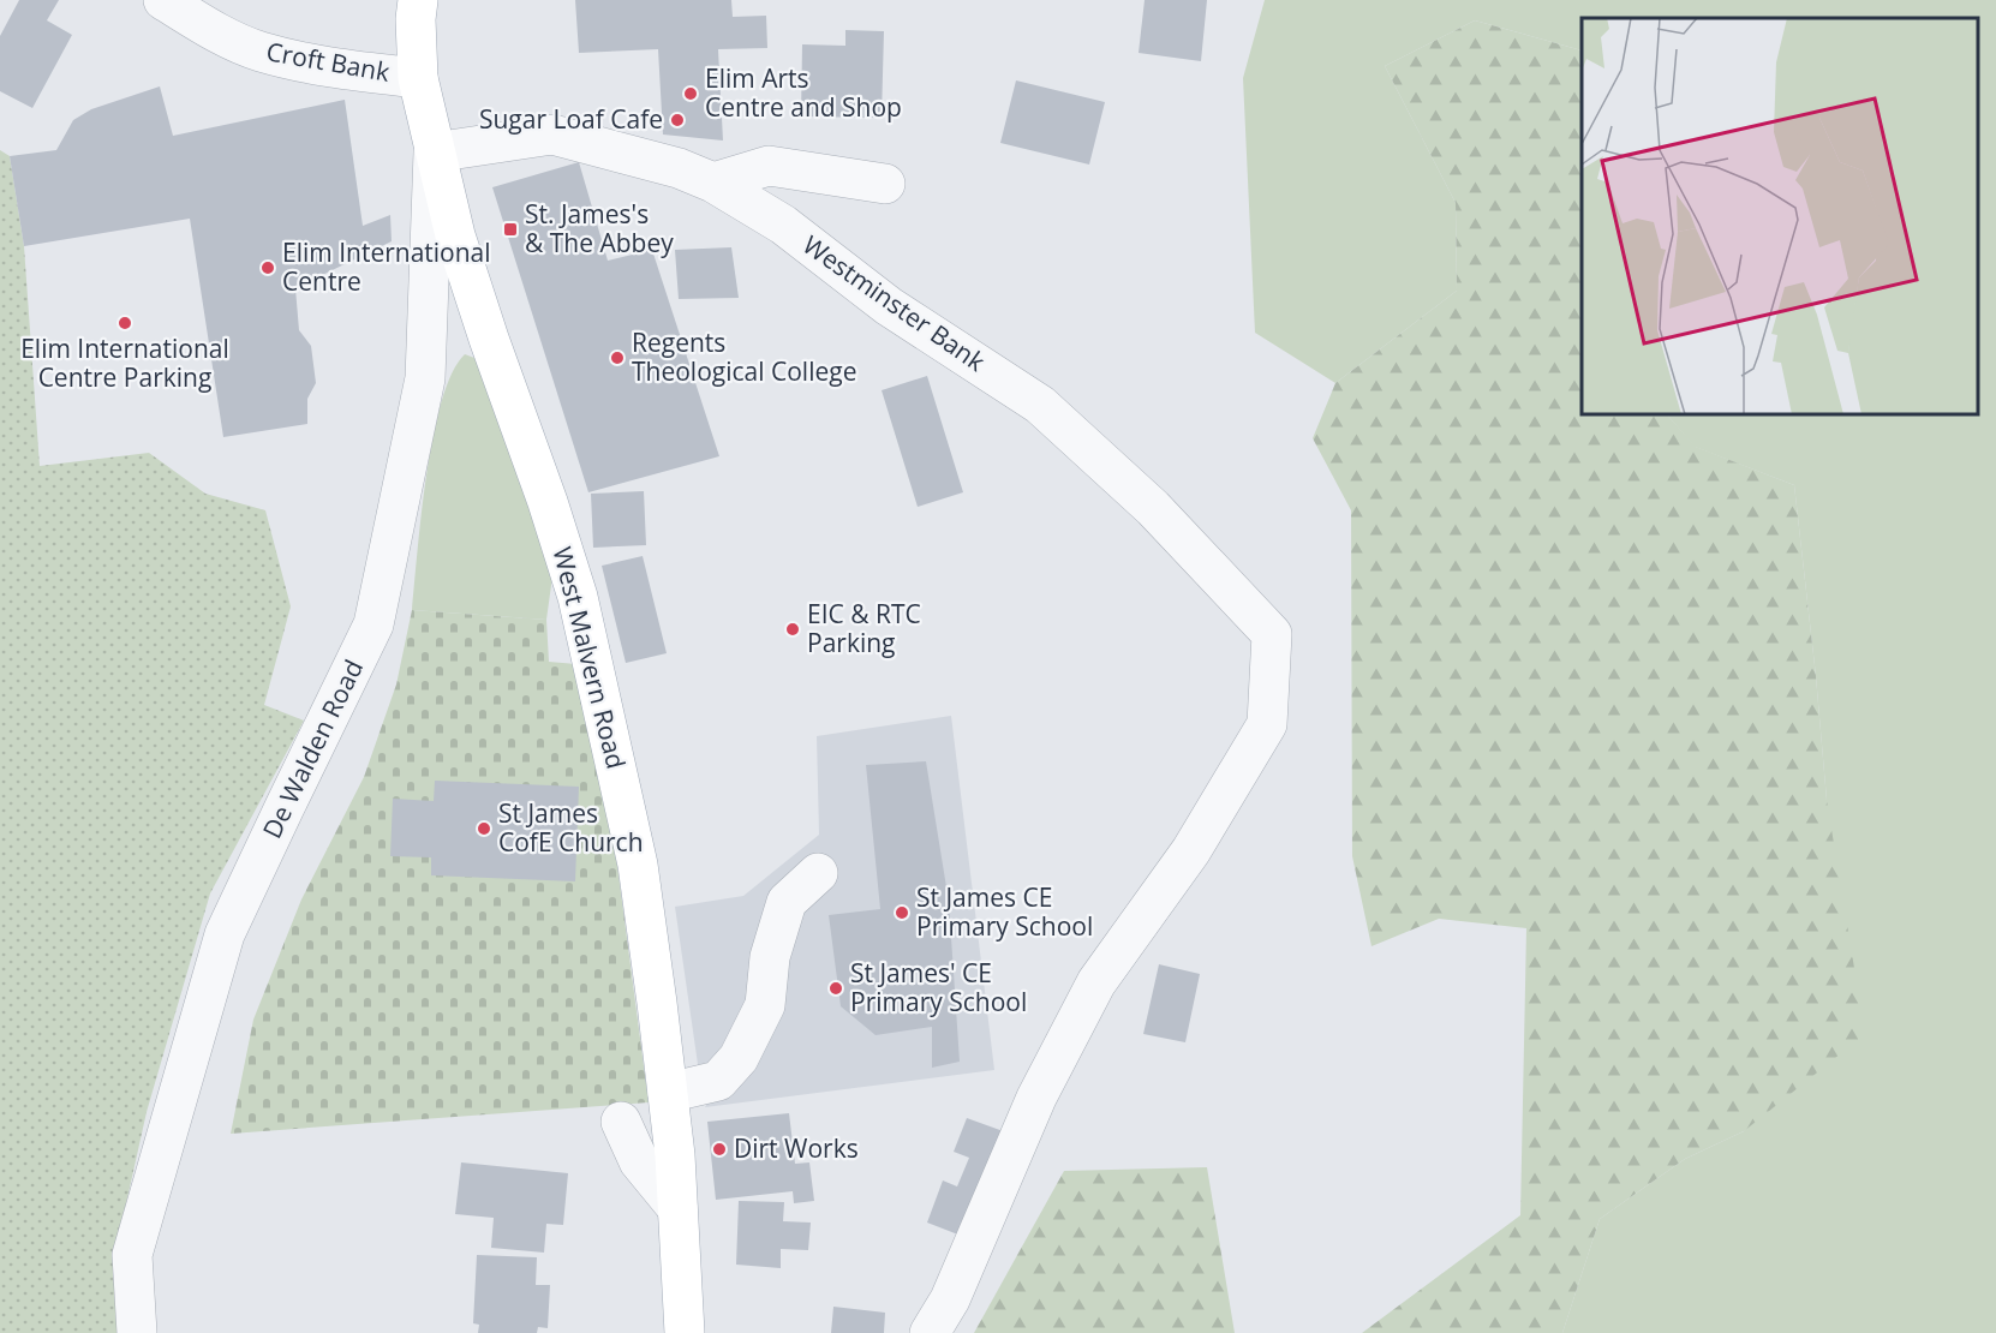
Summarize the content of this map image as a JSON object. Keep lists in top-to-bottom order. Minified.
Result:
{"streets":{"main road":["West Malvern Road"],"street":["Croft Bank","Westminster Bank","De Walden Road"]},"crossings":[["Croft Bank","West Malvern Road"],["Westminster Bank","West Malvern Road"],["Westminster Bank","De Walden Road"],["West Malvern Road","De Walden Road"]],"places":{"other":["Elim Arts Centre and Shop","Sugar Loaf Cafe","Elim International Centre","Elim International Centre Parking","Regents Theological College","EIC & RTC Parking","St James CofE Church","St James CE Primary School","St James' CE Primary School","Dirt Works"],"transit":["St. James's & The Abbey"]}}
